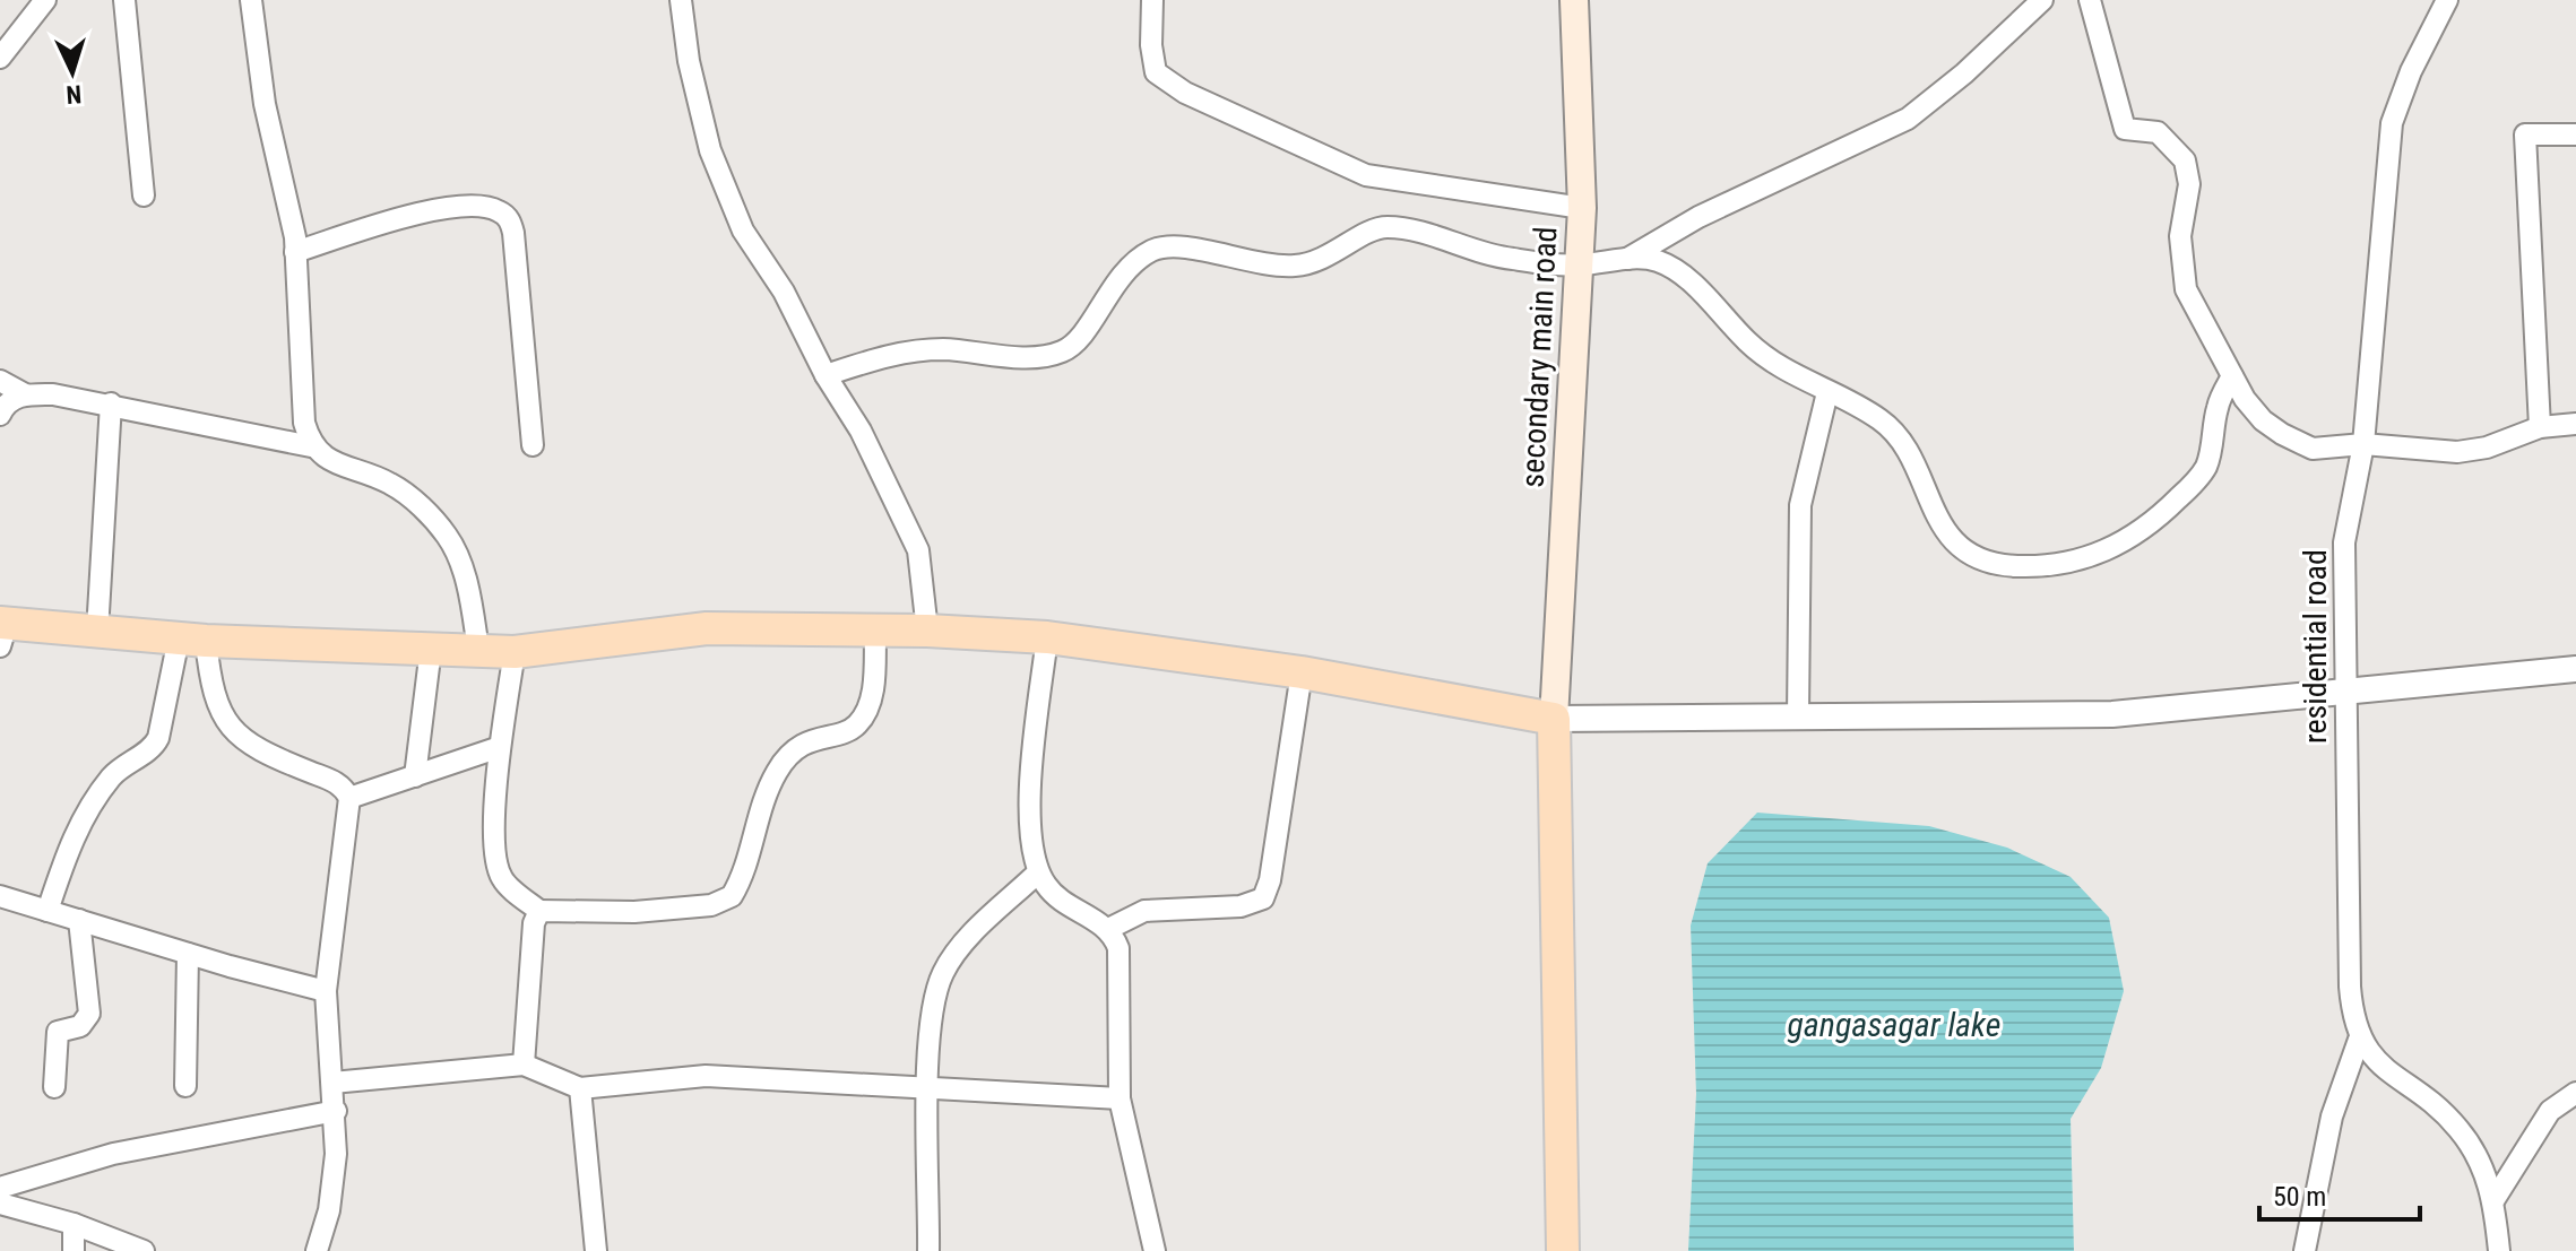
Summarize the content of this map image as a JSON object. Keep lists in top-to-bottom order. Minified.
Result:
{"streets":{"main road":["secondary main road"],"street":["residential road"]},"water":["gangasagar lake"],"scale_bar":"50 m","north":"bottom"}
